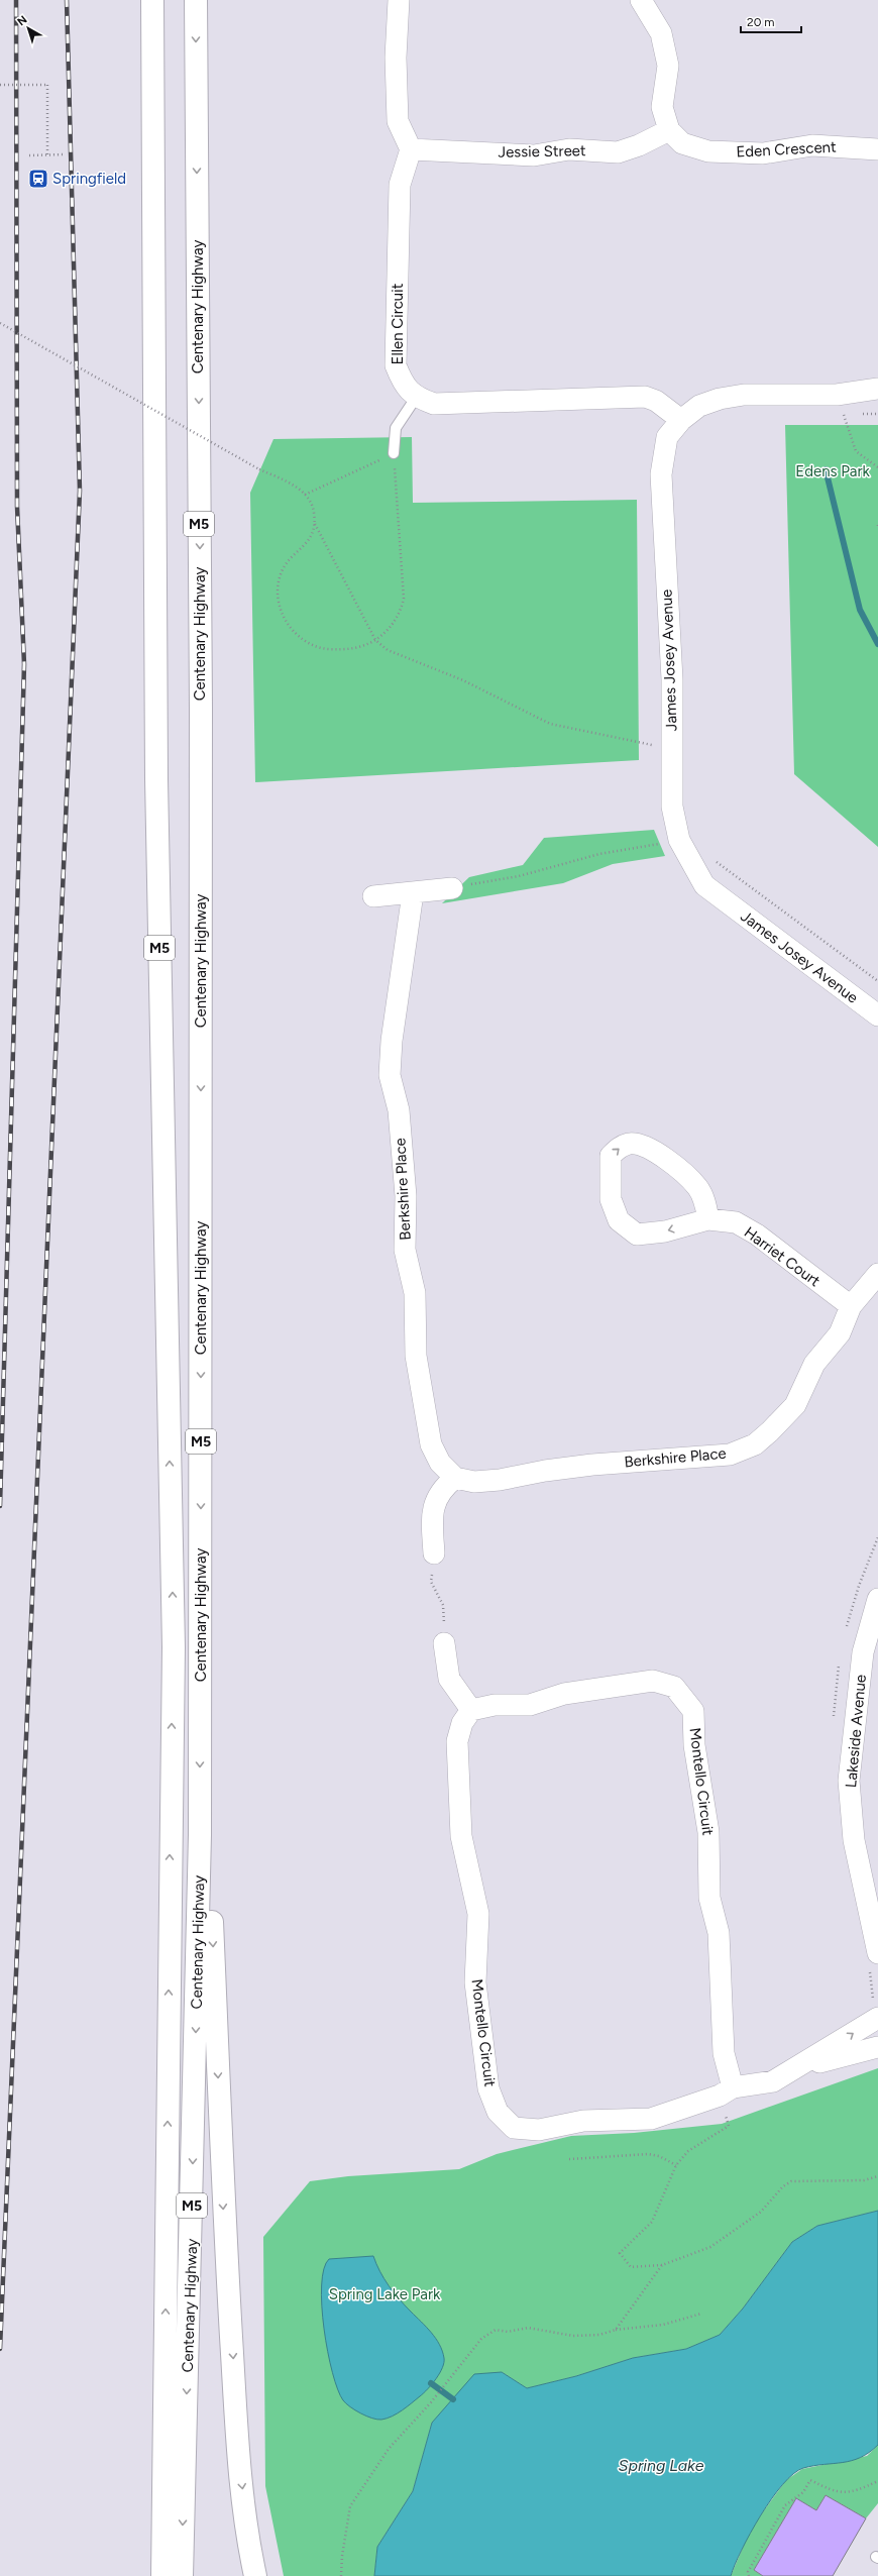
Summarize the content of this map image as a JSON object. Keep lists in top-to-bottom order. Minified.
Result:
{"streets":{"highway":["Centenary Highway","M5"],"street":["Eden Crescent","Jessie Street","Ellen Circuit","James Josey Avenue","Berkshire Place","Harriet Court","Lakeside Avenue","Montello Circuit"]},"crossings":[["Eden Crescent","Jessie Street"],["Jessie Street","Ellen Circuit"],["Berkshire Place","Harriet Court"]],"water":["Spring Lake"],"parks":["Edens Park","Spring Lake Park"],"places":{"station":["Springfield"]},"scale_bar":"20 m","north":"top left"}
